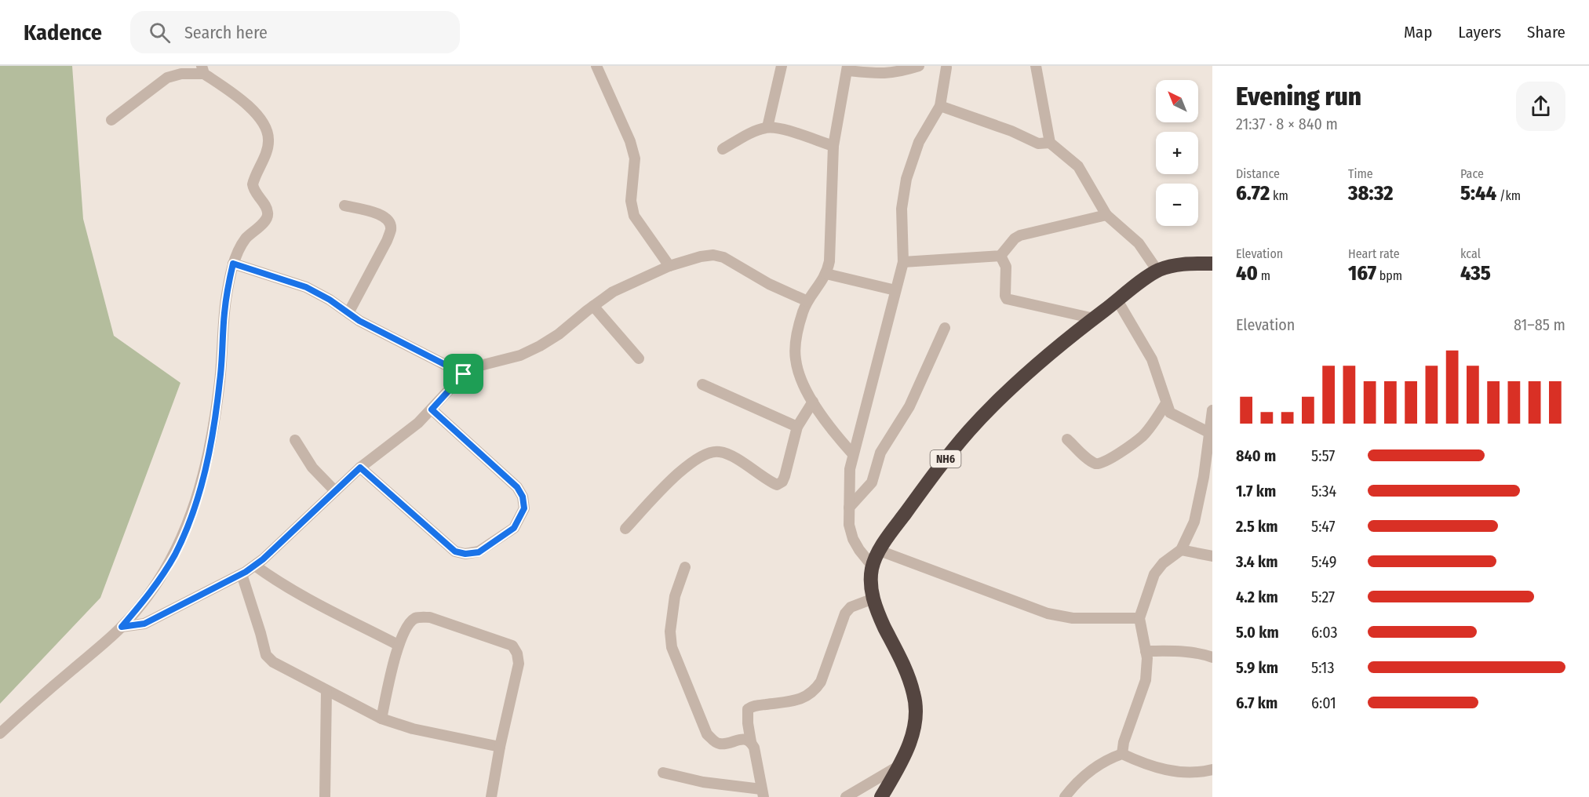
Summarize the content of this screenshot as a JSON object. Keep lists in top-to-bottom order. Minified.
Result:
{"streets":{"highway":["NH6"]},"north":"top left","page":{"header":"Kadence","search":"Search here","nav":["Map","Layers","Share"],"heading":["Evening run","21:37 · 8 × 840 m"],"map_buttons":["+","−"],"stats":[["Distance","6.72 km"],["Time","38:32"],["Pace","5:44 /km"],["Elevation","40 m"],["Heart rate","167 bpm"],["kcal","435"]],"chart":["Elevation","81–85 m"],"list":[{"name":"840 m","note":"5:57"},{"name":"1.7 km","note":"5:34"},{"name":"2.5 km","note":"5:47"},{"name":"3.4 km","note":"5:49"},{"name":"4.2 km","note":"5:27"},{"name":"5.0 km","note":"6:03"},{"name":"5.9 km","note":"5:13"},{"name":"6.7 km","note":"6:01"}]}}
